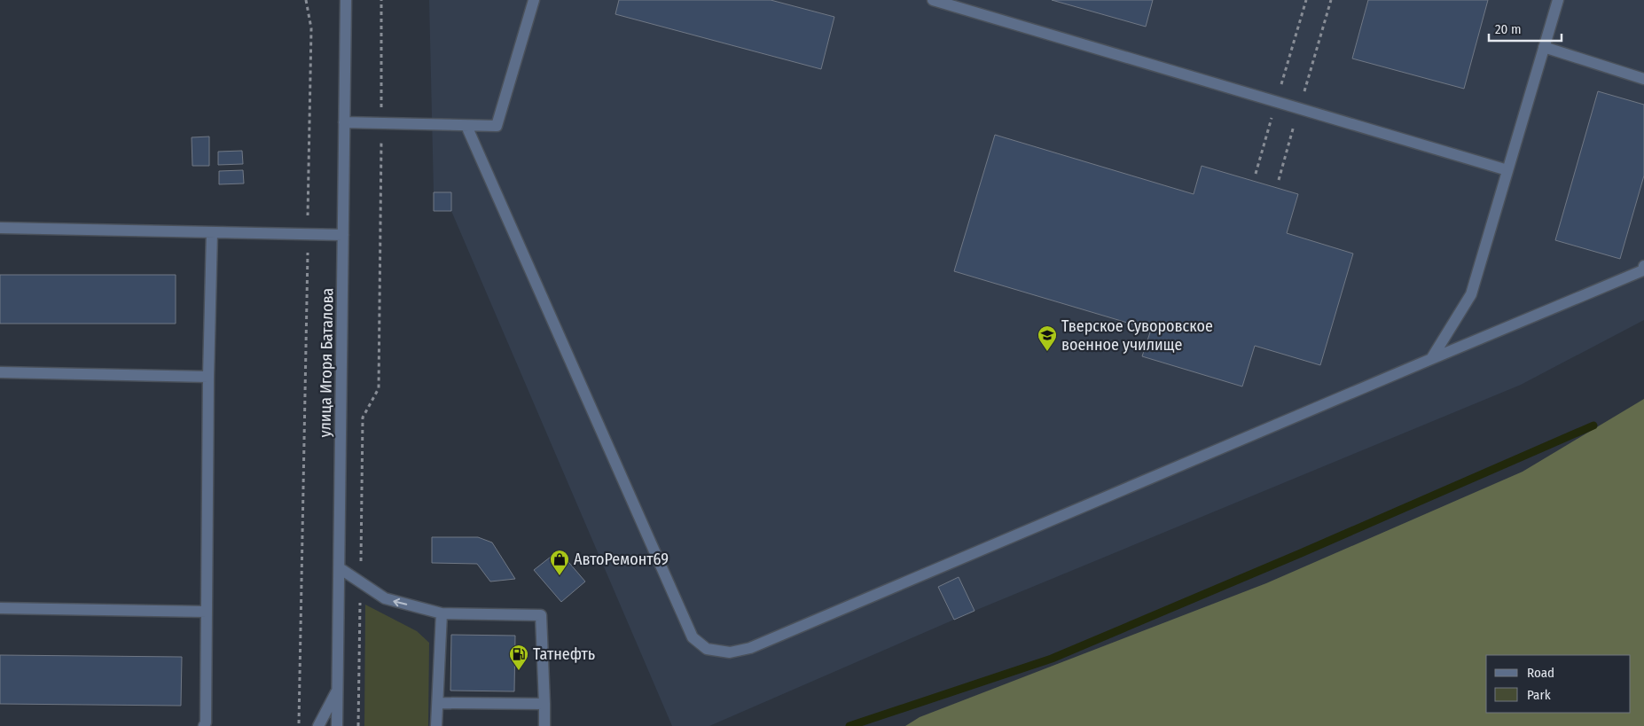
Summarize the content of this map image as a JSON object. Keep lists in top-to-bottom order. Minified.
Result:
{"streets":{"street":["улица Игоря Баталова"]},"places":{"school or university":["Тверское Суворовское военное училище"],"shop":["АвтоРемонт69"],"fuel station":["Татнефть"]},"legend":["Road","Park"],"scale_bar":"20 m"}
